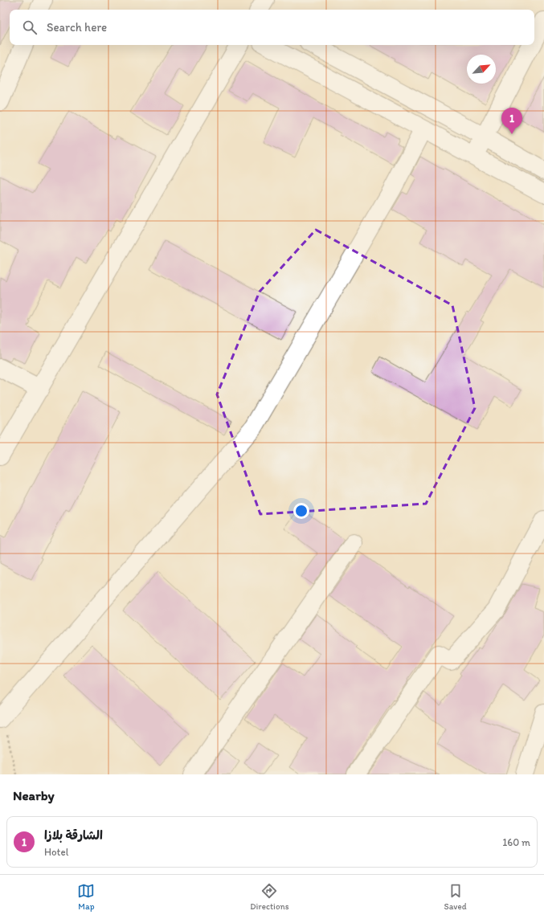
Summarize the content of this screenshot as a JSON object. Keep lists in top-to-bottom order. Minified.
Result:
{"north":"top right","page":{"search":"Search here","pins":"1","heading":"Nearby","list":[{"mark":"1","name":"الشارقة بلازا","note":"Hotel","value":"160 m"}],"nav":["Map","Directions","Saved"]}}
